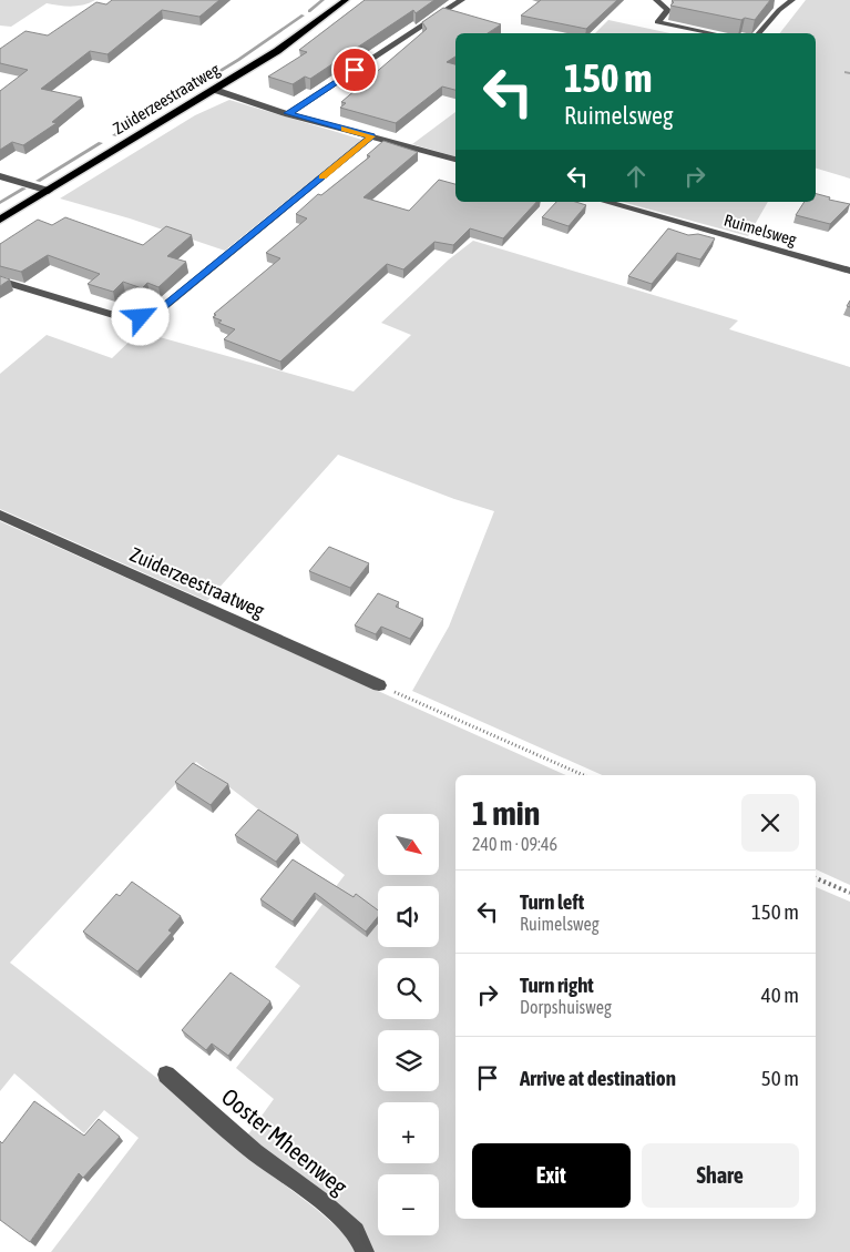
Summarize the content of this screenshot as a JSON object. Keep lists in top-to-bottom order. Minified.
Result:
{"streets":{"main road":["Zuiderzeestraatweg"],"street":["Ruimelsweg","Ooster Mheenweg"]},"north":"bottom right","page":{"turn":["150 m","Ruimelsweg"],"heading":["1 min","240 m · 09:46"],"map_buttons":["+","−"],"list":[{"name":"Turn left","note":"Ruimelsweg","value":"150 m"},{"name":"Turn right","note":"Dorpshuisweg","value":"40 m"},{"name":"Arrive at destination","value":"50 m"}],"buttons":["Exit","Share"]}}
